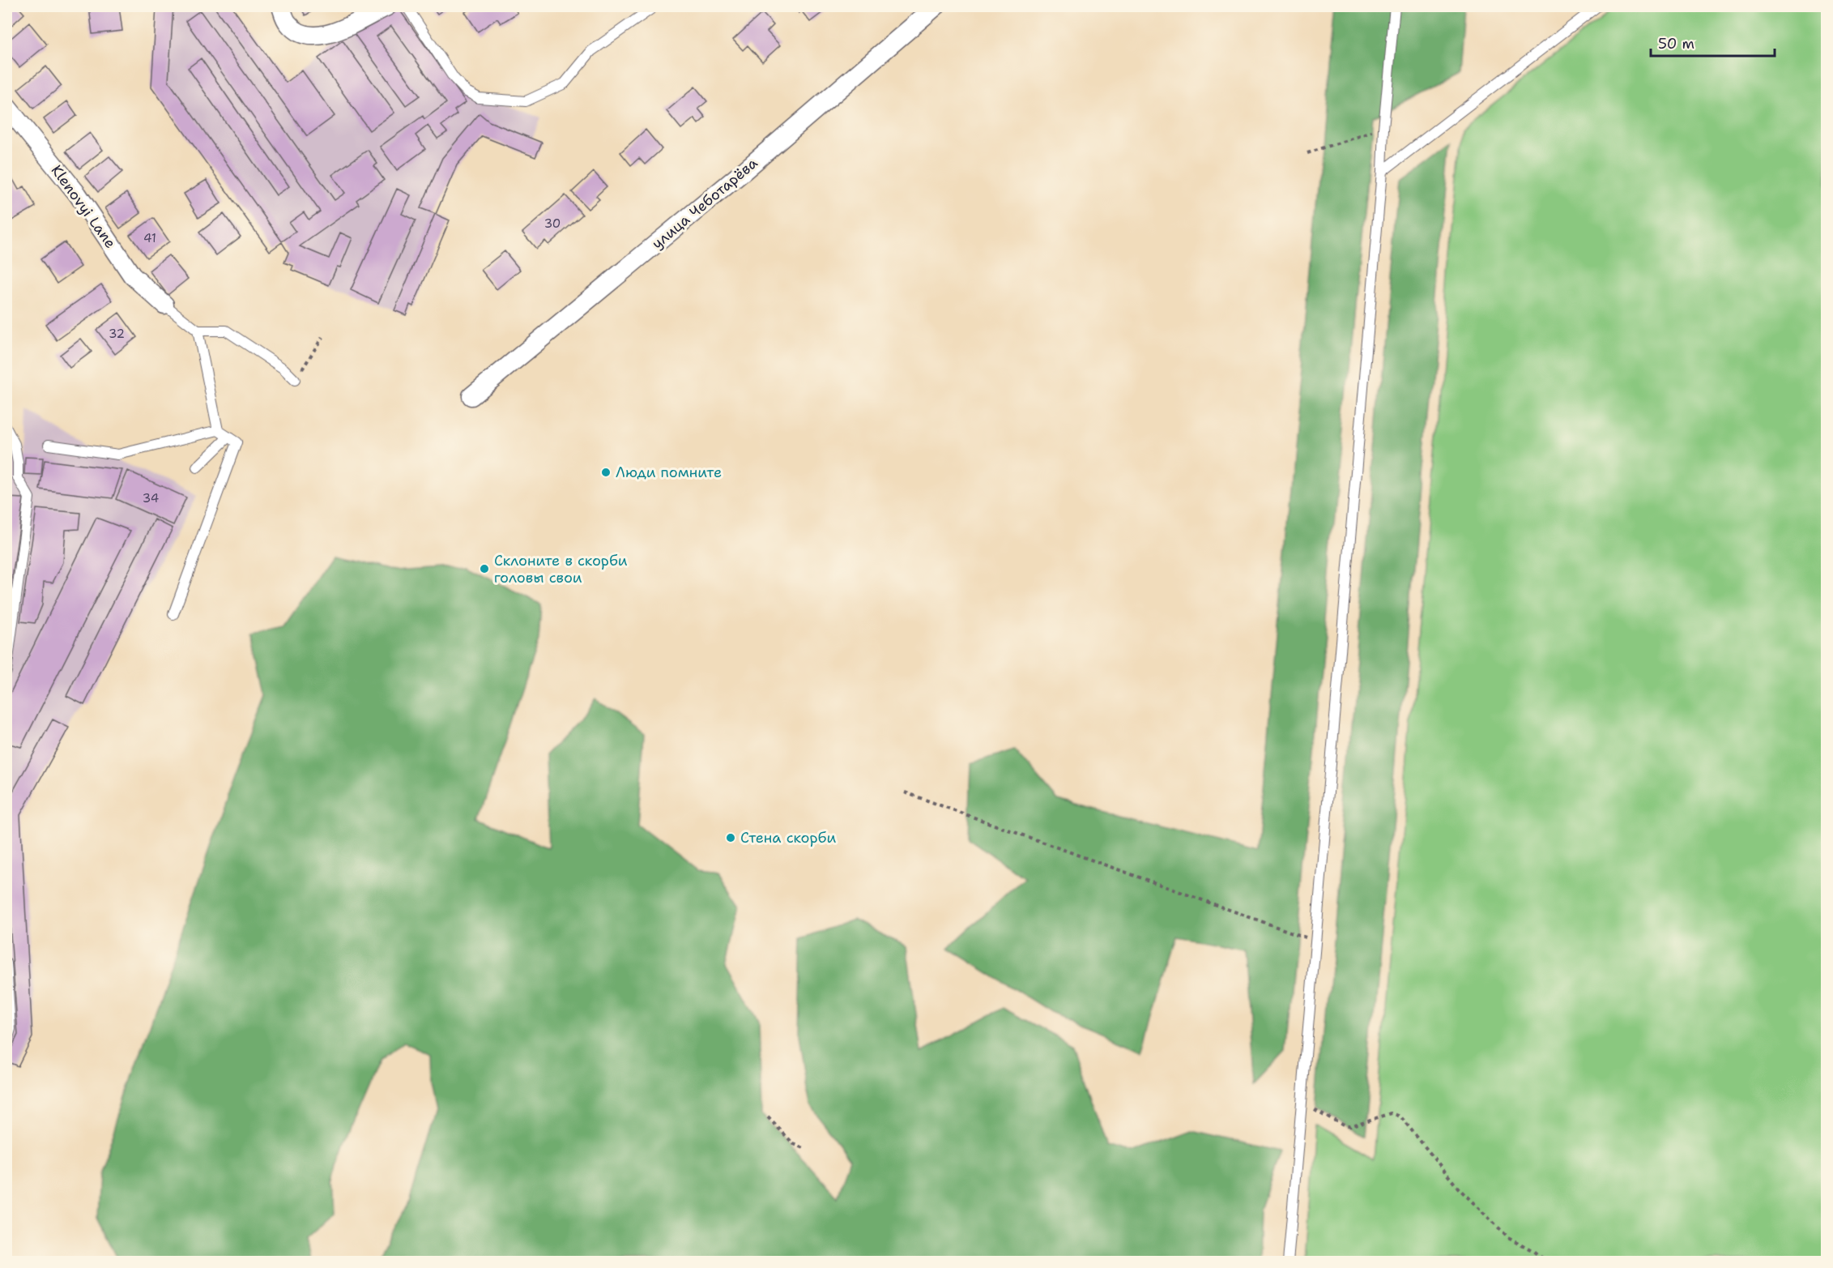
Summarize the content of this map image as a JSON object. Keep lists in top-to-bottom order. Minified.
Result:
{"streets":{"street":["улица Чеботарёва","Klenovyi Lane"]},"places":["Люди помните","Склоните в скорби головы свои","Стена скорби"],"house_numbers":["30","41","32","34"],"scale_bar":"50 m"}
